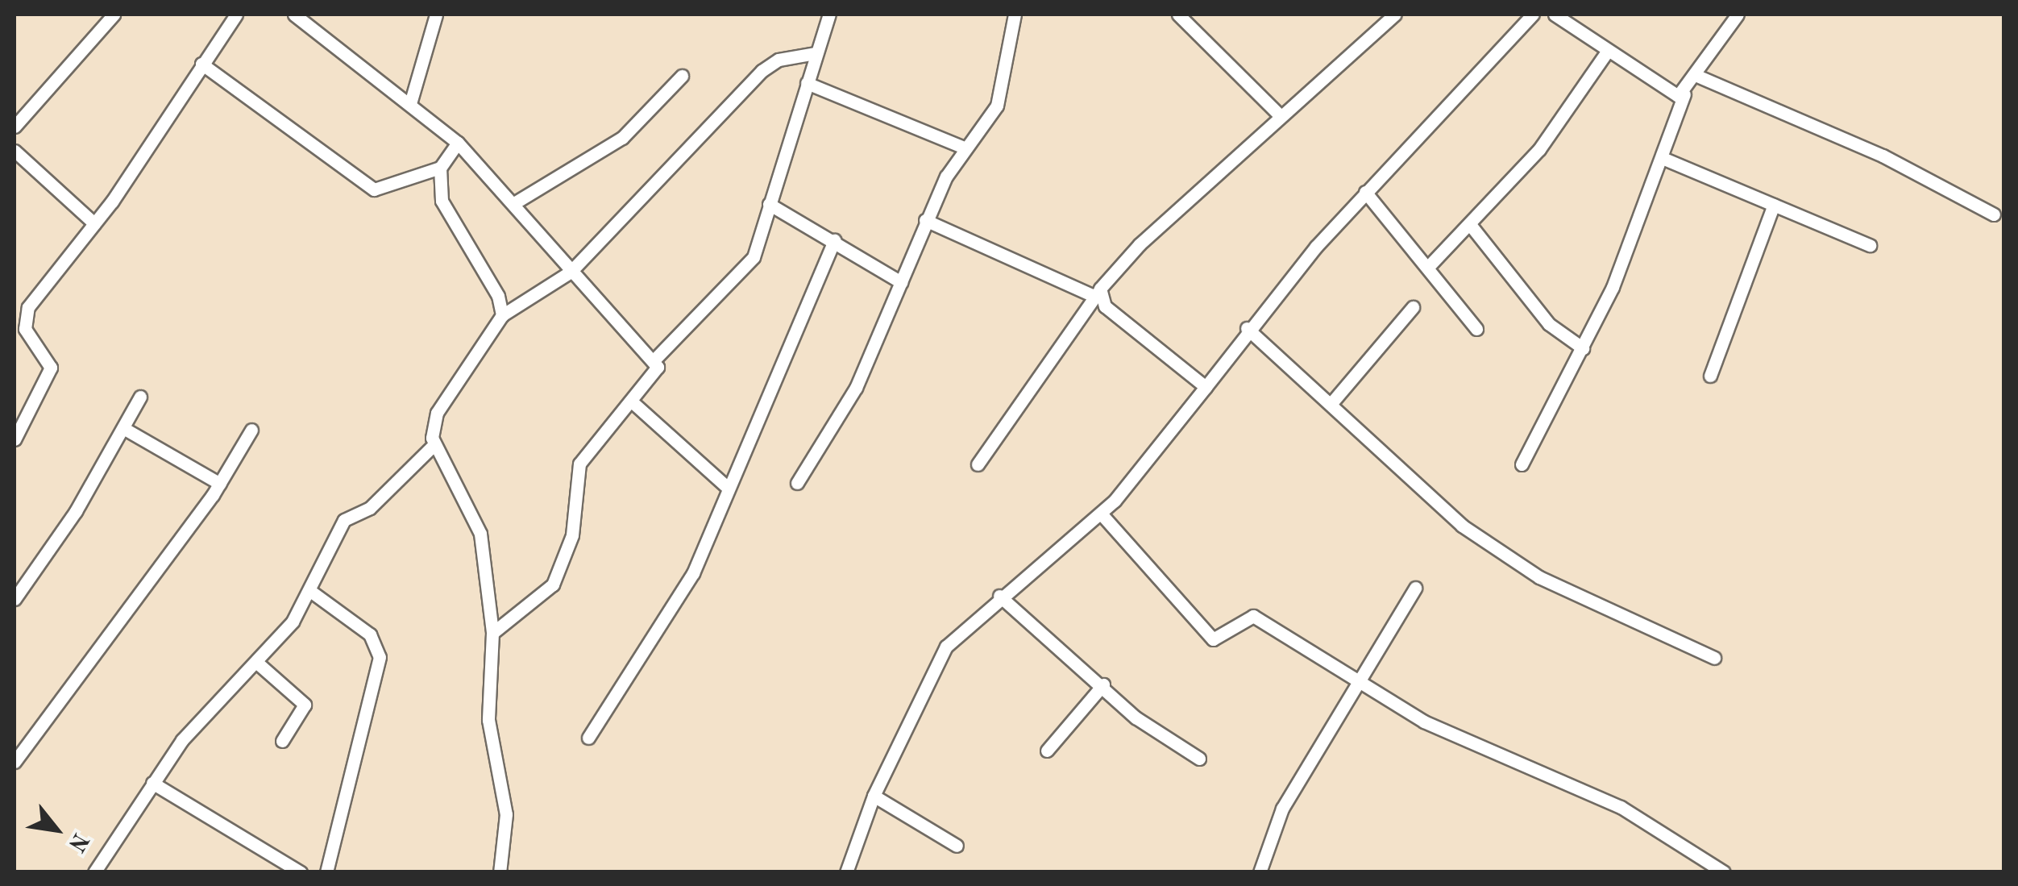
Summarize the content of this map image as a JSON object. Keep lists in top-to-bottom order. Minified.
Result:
{"north":"bottom right"}
